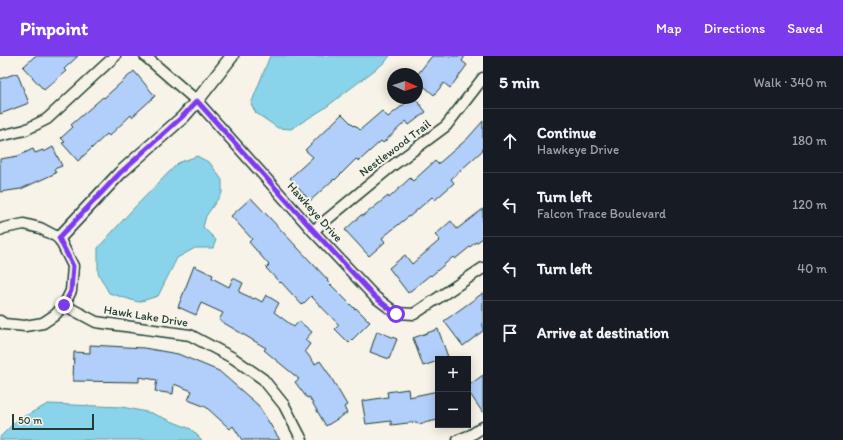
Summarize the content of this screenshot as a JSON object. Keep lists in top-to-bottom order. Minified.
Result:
{"streets":{"street":["Nestlewood Trail","Hawkeye Drive","Hawk Lake Drive"]},"crossings":[["Nestlewood Trail","Hawkeye Drive"]],"scale_bar":"50 m","north":"right","page":{"header":"Pinpoint","nav":["Map","Directions","Saved"],"heading":["5 min","Walk · 340 m"],"list":[["Continue","Hawkeye Drive","180 m"],["Turn left","Falcon Trace Boulevard","120 m"],["Turn left","40 m"],"Arrive at destination"],"map_buttons":["+","−"],"scale":"50 m"}}
